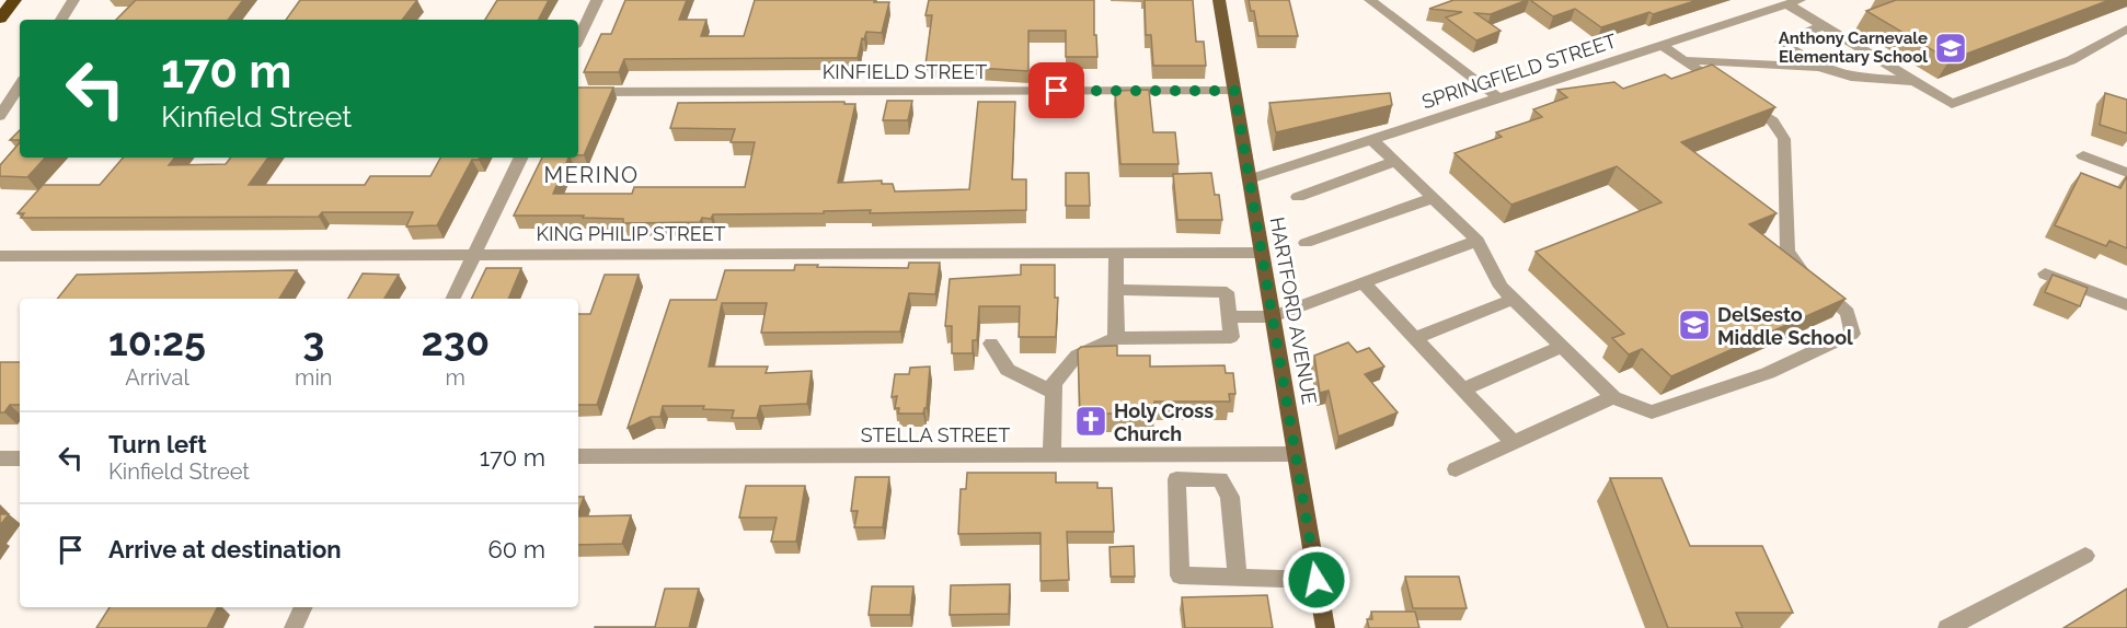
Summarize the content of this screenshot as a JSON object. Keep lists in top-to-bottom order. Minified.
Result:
{"streets":{"main road":["HARTFORD AVENUE"],"street":["KINFIELD STREET","SPRINGFIELD STREET","KING PHILIP STREET","STELLA STREET"]},"crossings":[["KINFIELD STREET","HARTFORD AVENUE"],["SPRINGFIELD STREET","HARTFORD AVENUE"],["KING PHILIP STREET","HARTFORD AVENUE"],["HARTFORD AVENUE","STELLA STREET"]],"districts":["MERINO"],"places":{"school or university":["Anthony Carnevale Elementary School","DelSesto Middle School"],"church":["Holy Cross Church"]},"page":{"turn":["170 m","Kinfield Street"],"eta":["10:25","Arrival","3","min","230","m"],"list":[{"name":"Turn left","note":"Kinfield Street","value":"170 m"},{"name":"Arrive at destination","value":"60 m"}]}}
